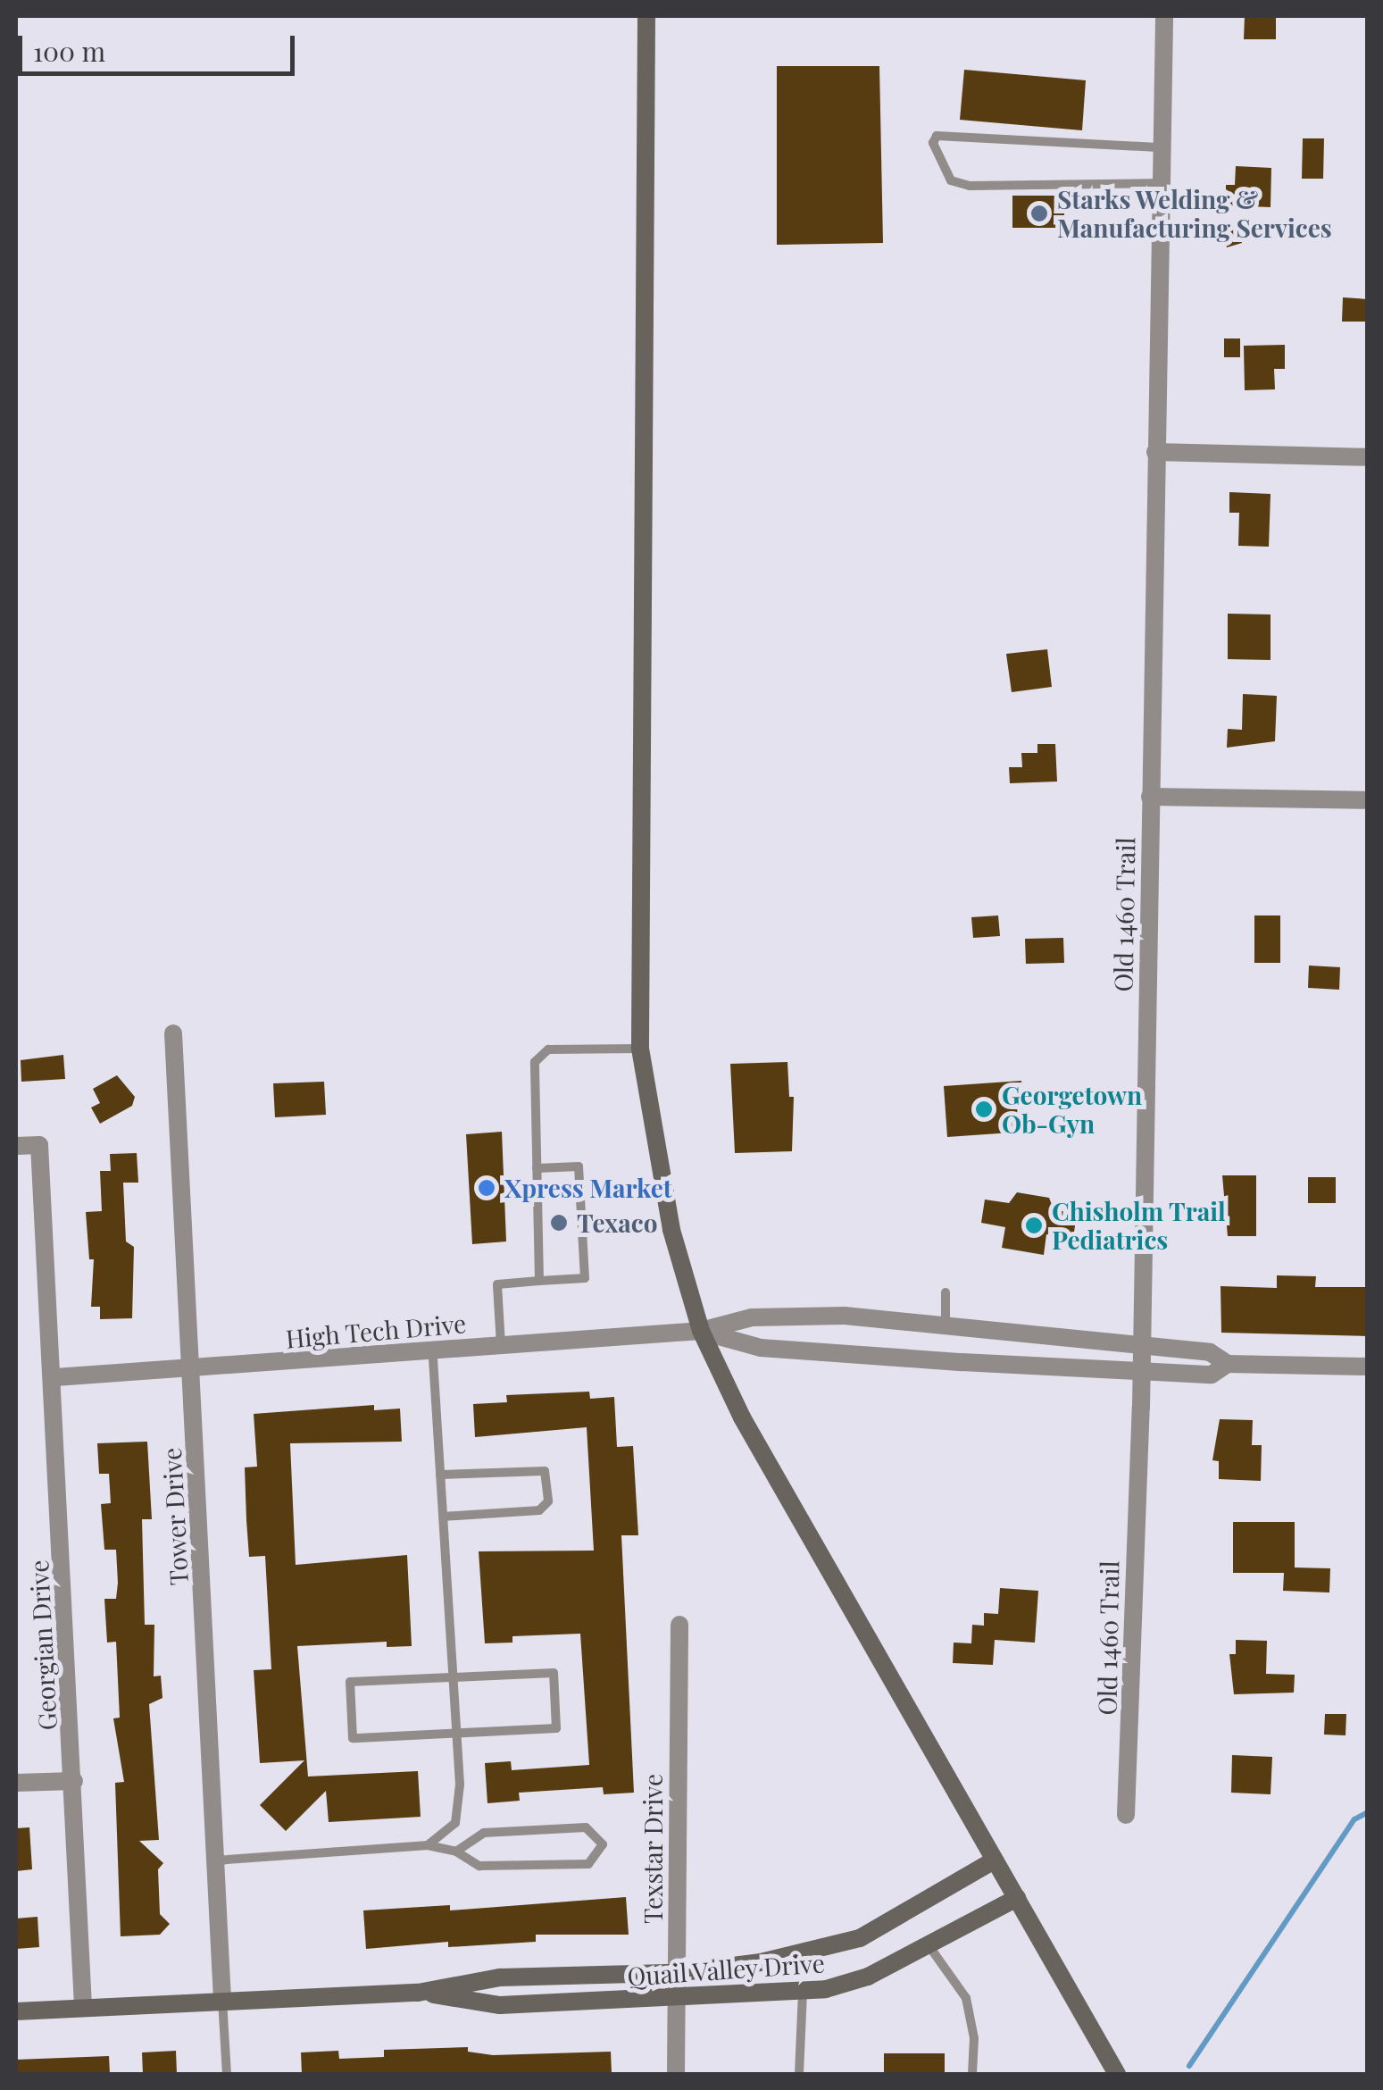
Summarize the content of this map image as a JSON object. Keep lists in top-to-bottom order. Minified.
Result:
{"streets":{"main road":["Quail Valley Drive"],"street":["Old 1460 Trail","High Tech Drive","Tower Drive","Georgian Drive","Texstar Drive"]},"crossings":[["Old 1460 Trail","High Tech Drive"],["High Tech Drive","Tower Drive"],["High Tech Drive","Georgian Drive"],["Tower Drive","Quail Valley Drive"],["Georgian Drive","Quail Valley Drive"],["Texstar Drive","Quail Valley Drive"]],"places":["Starks Welding & Manufacturing Services","Georgetown Ob-Gyn","Xpress Market","Texaco","Chisholm Trail Pediatrics"],"scale_bar":"100 m"}
